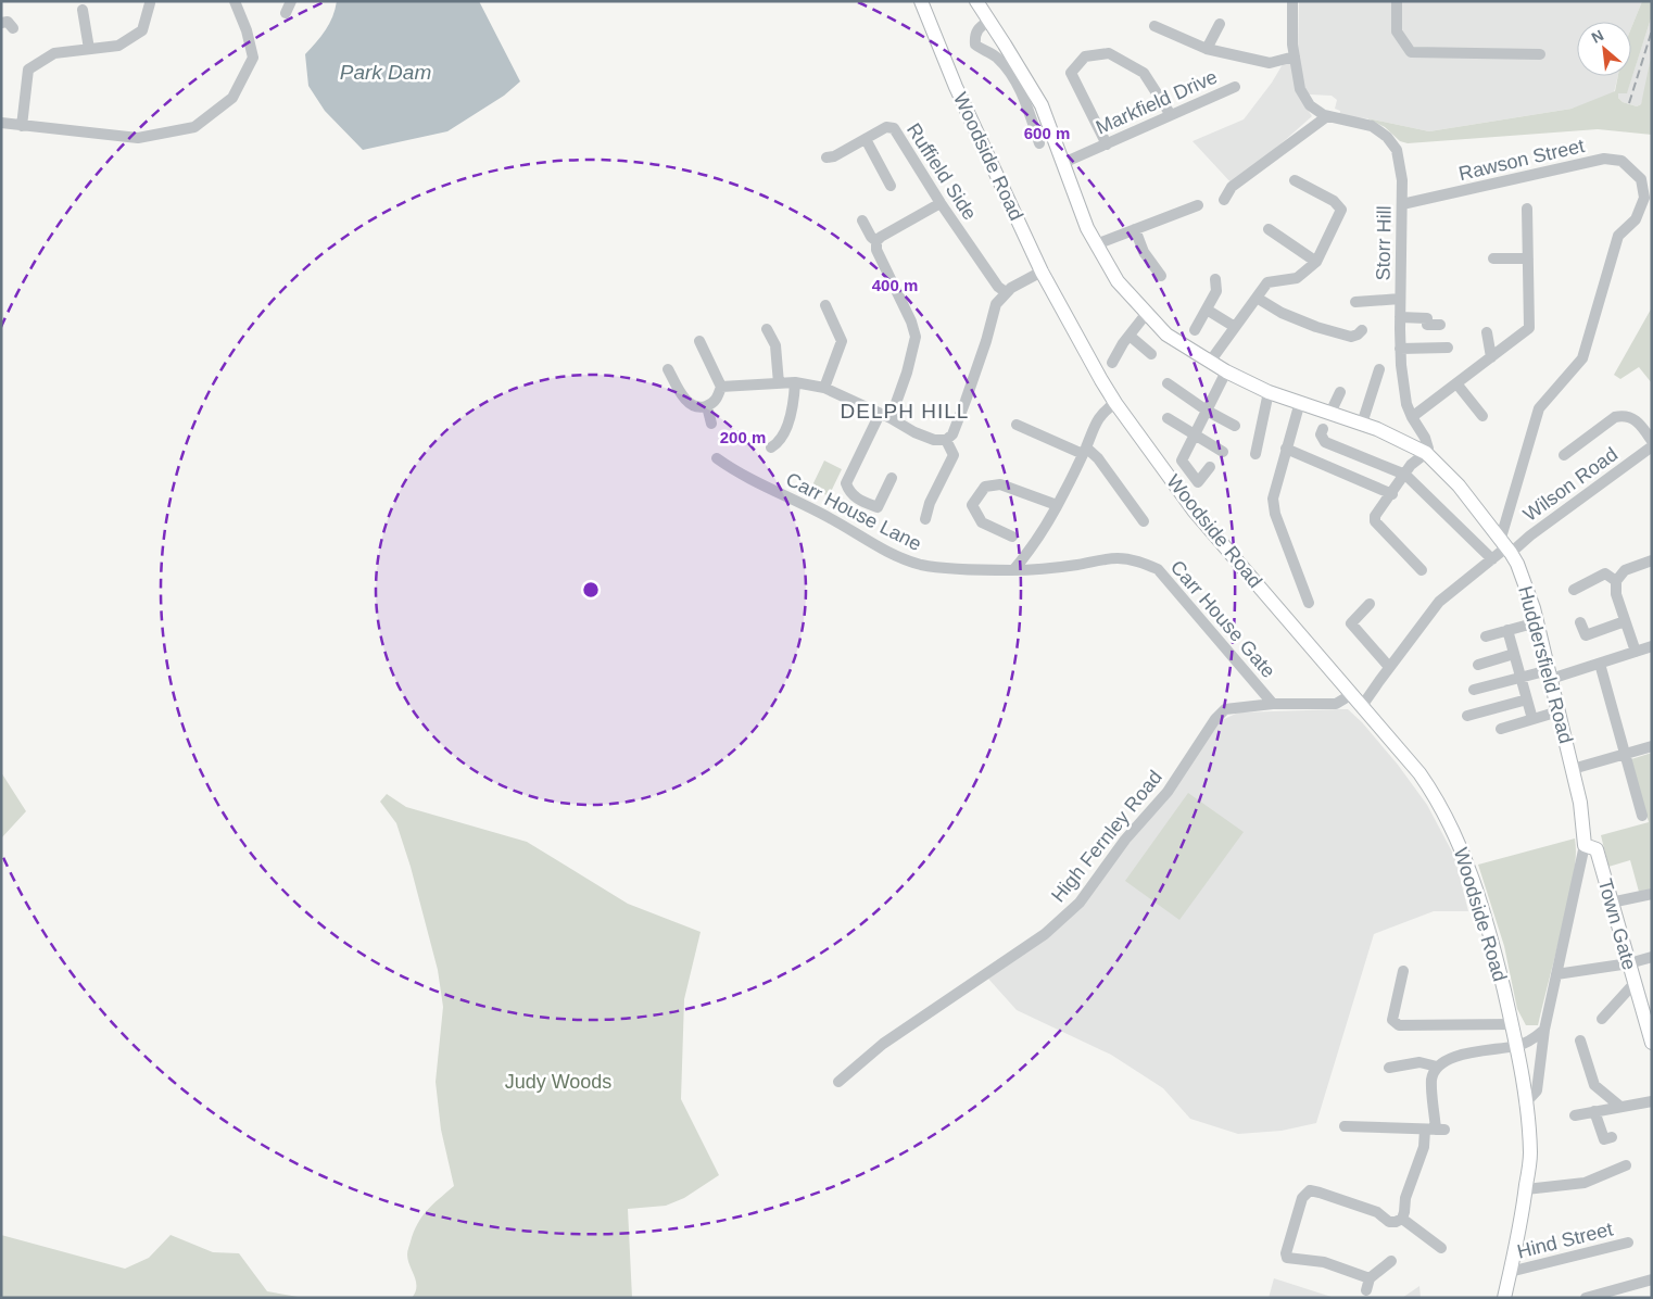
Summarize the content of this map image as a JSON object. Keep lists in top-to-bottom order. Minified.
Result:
{"streets":{"main road":["Woodside Road","Huddersfield Road","Town Gate"],"street":["Markfield Drive","Rawson Street","Ruffield Side","Storr Hill","Wilson Road","Carr House Lane","Carr House Gate","High Fernley Road","Hind Street"]},"crossings":[["Markfield Drive","Huddersfield Road"],["Woodside Road","High Fernley Road"],["Rawson Street","Storr Hill"],["Storr Hill","Huddersfield Road"],["Wilson Road","Huddersfield Road"],["Carr House Lane","Carr House Gate"],["Carr House Gate","High Fernley Road"],["Huddersfield Road","Town Gate"]],"districts":["DELPH HILL"],"water":["Park Dam"],"parks":["Judy Woods"],"north":"top left","rings":["600 m","400 m","200 m"]}
